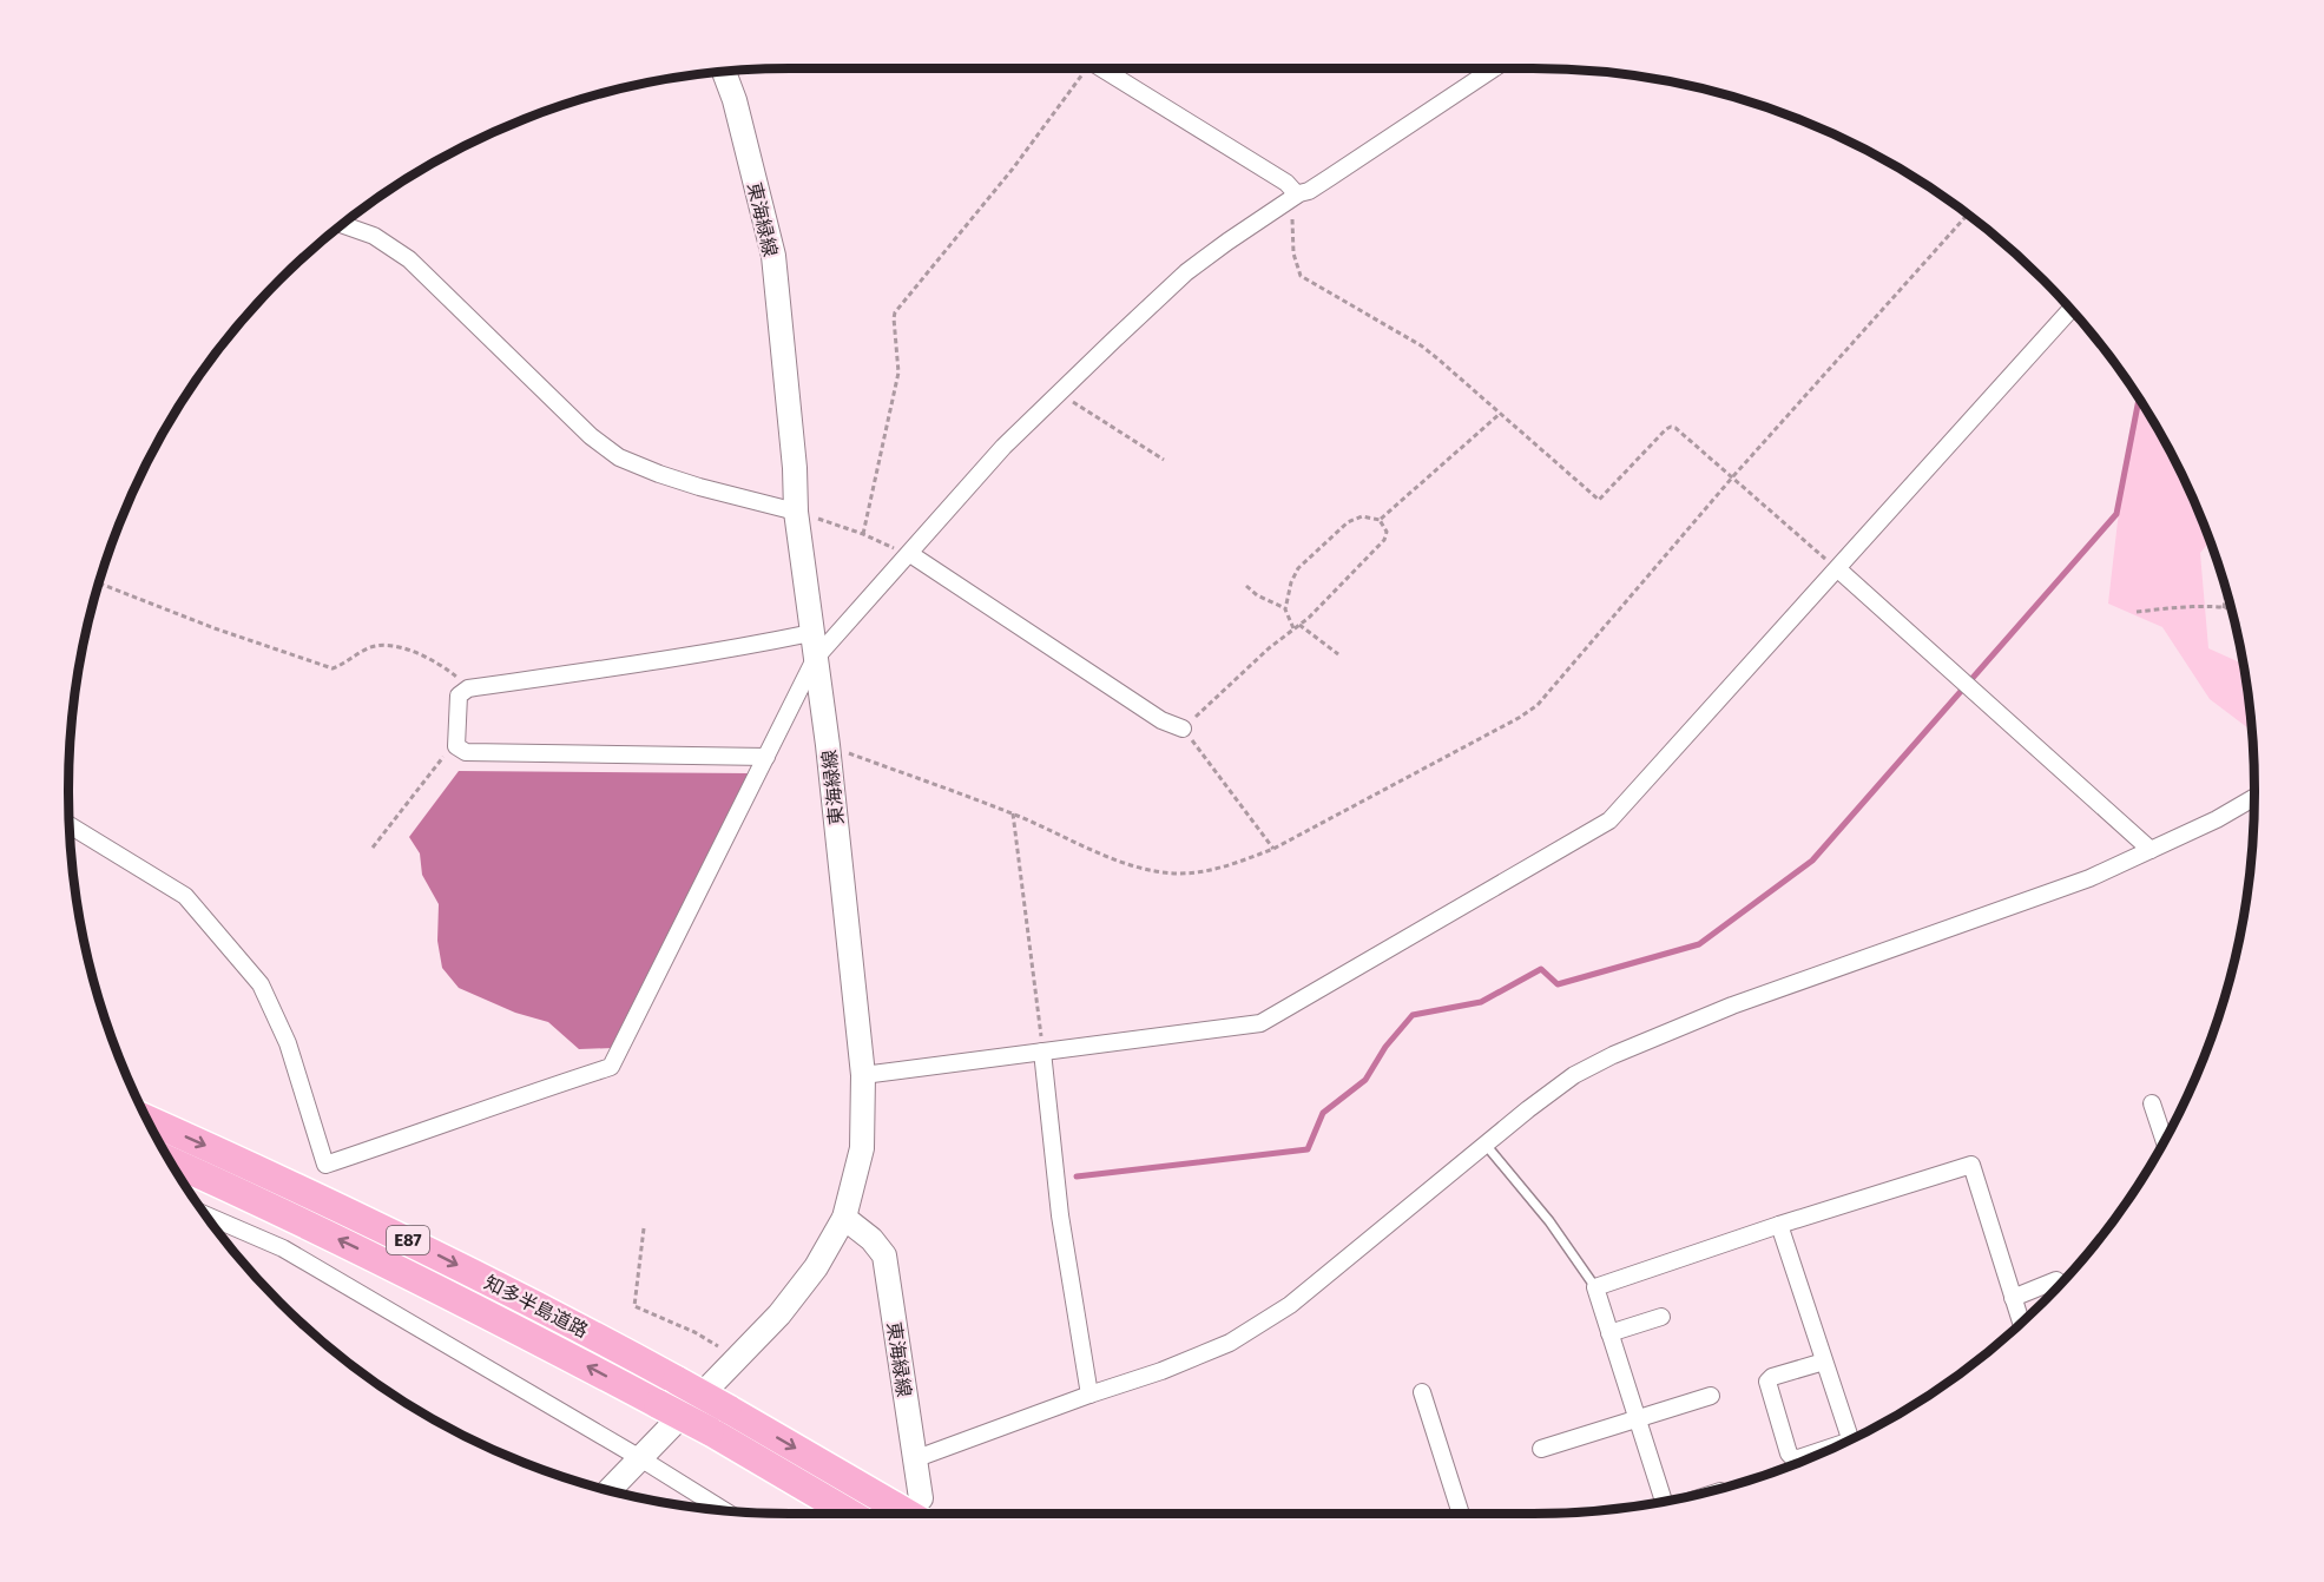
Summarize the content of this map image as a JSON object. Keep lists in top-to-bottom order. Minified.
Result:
{"streets":{"highway":["E87","知多半島道路"],"main road":["東海緑線"]}}
